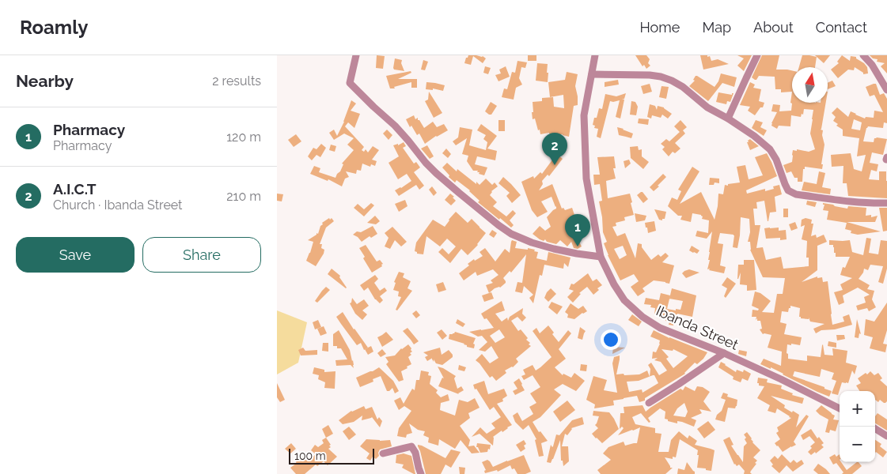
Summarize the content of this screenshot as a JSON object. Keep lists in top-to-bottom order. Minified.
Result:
{"streets":{"street":["Ibanda Street"]},"scale_bar":"100 m","north":"top","page":{"header":"Roamly","nav":["Home","Map","About","Contact"],"heading":["Nearby","2 results"],"list":[{"mark":"1","name":"Pharmacy","note":"Pharmacy","value":"120 m"},{"mark":"2","name":"A.I.C.T","note":"Church · Ibanda Street","value":"210 m"}],"pins":["2","1"],"buttons":["Save","Share"],"map_buttons":["+","−"],"scale":"100 m"}}
